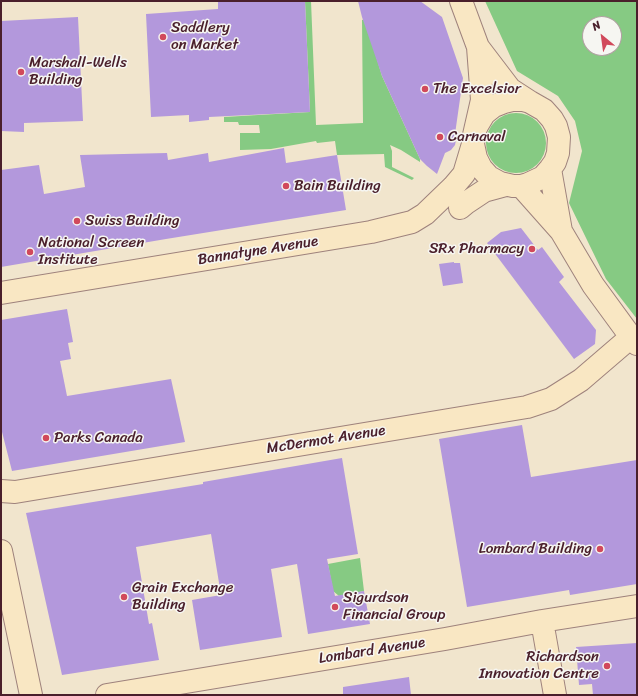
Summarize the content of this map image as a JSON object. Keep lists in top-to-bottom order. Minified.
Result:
{"streets":{"street":["Bannatyne Avenue","McDermot Avenue","Lombard Avenue"]},"places":["Saddlery on Market","Marshall-Wells Building","The Excelsior","Carnaval","Bain Building","Swiss Building","SRx Pharmacy","National Screen Institute","Parks Canada","Lombard Building","Grain Exchange Building","Sigurdson Financial Group","Richardson Innovation Centre"],"north":"top left"}
